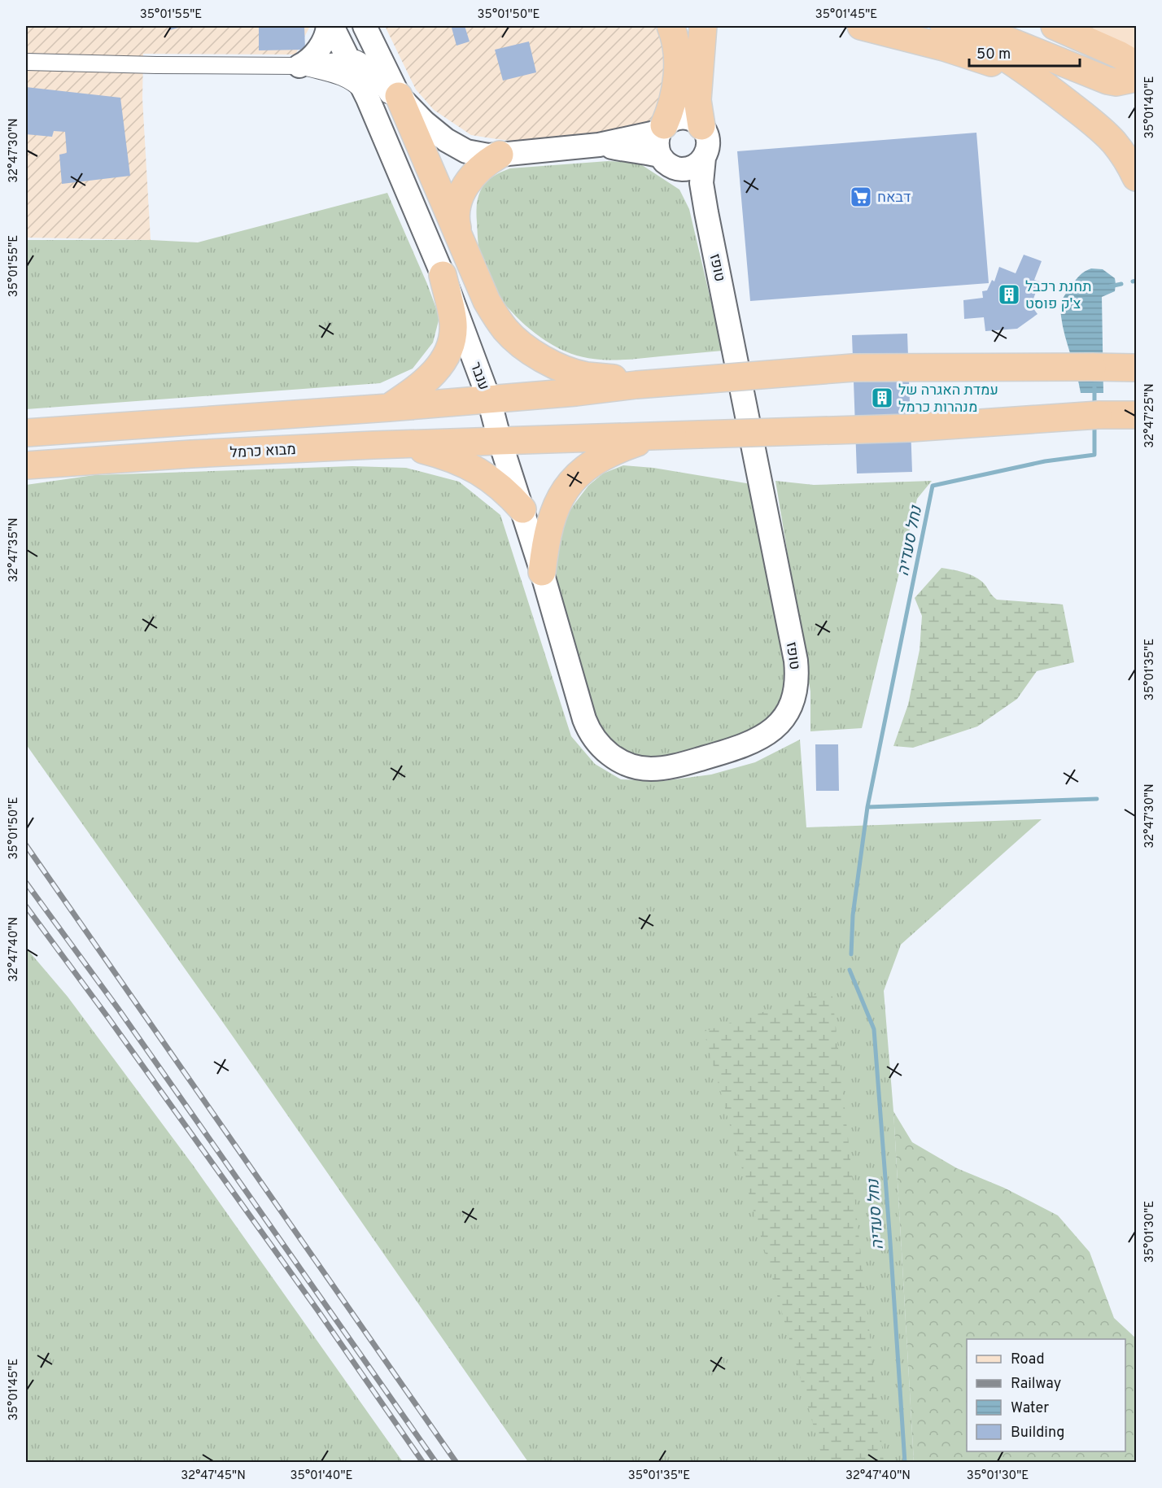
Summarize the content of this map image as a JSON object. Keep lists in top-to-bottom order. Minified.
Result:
{"streets":{"highway":["מבוא כרמל"],"street":["טופז","ענבר"]},"crossings":[["טופז","ענבר"],["ענבר","מבוא כרמל"]],"water":["נחל סעדיה"],"places":{"supermarket":["דבאח"],"building":["תחנת רכבל צ'ק פוסט","עמדת האגרה של מנהרות כרמל"]},"legend":["Road","Railway","Water","Building"],"scale_bar":"50 m","coordinates":["35°01'55\"E","35°01'50\"E","35°01'45\"E","35°01'40\"E","32°47'30\"N","32°47'25\"N","32°47'35\"N","35°01'35\"E","32°47'40\"N","35°01'30\"E","32°47'45\"N"]}
